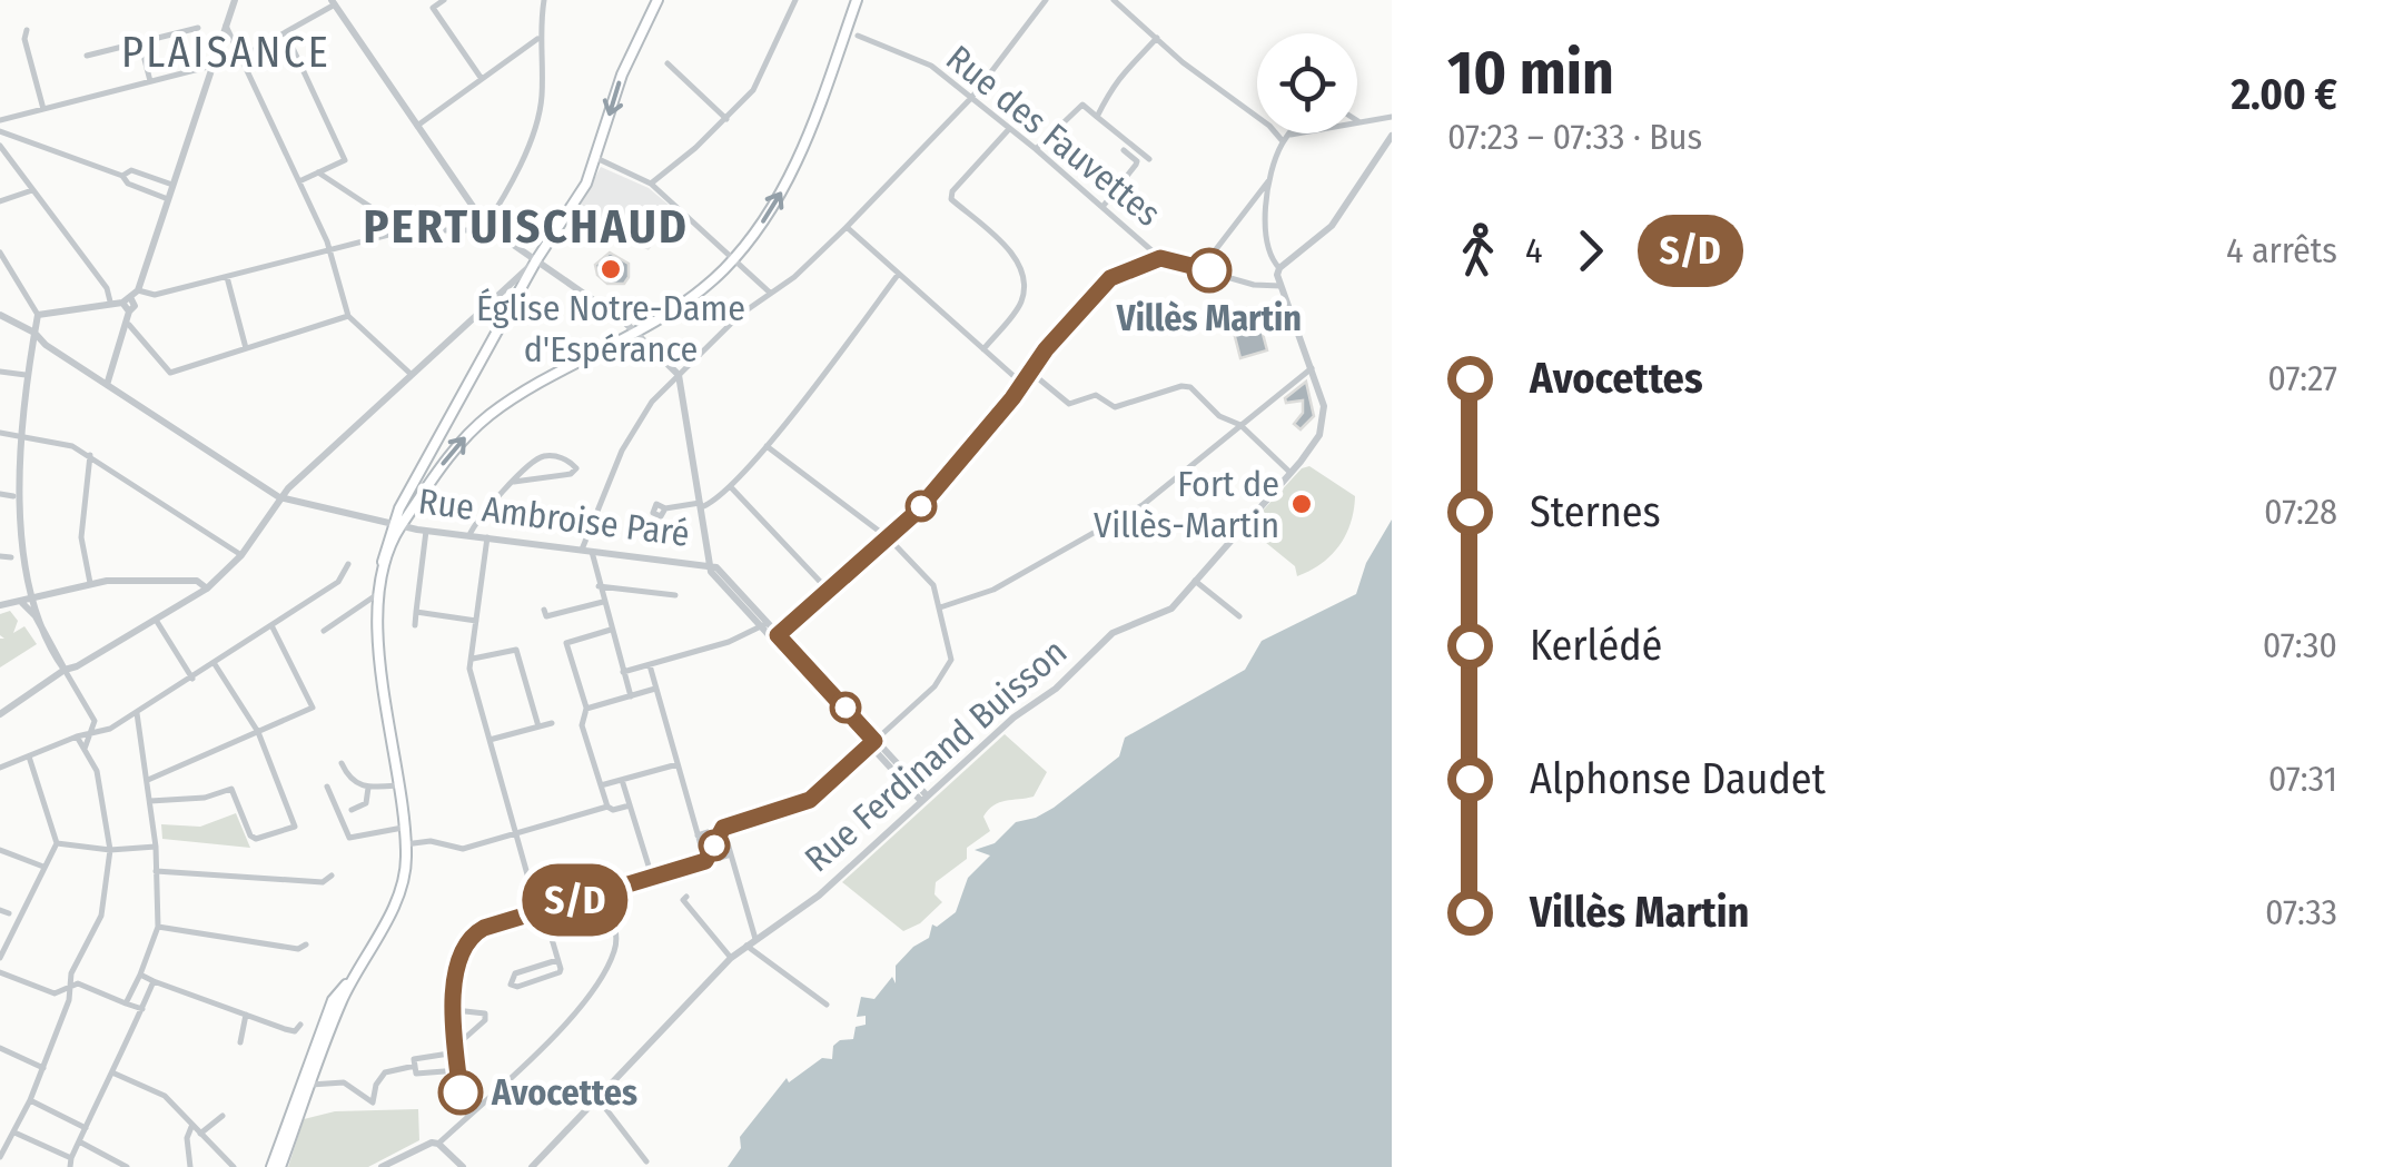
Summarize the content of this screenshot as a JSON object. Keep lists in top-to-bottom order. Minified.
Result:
{"streets":{"street":["Rue des Fauvettes","Rue Ambroise Paré","Rue Ferdinand Buisson"]},"crossings":[["Rue des Fauvettes","Rue Ferdinand Buisson"],["Rue Ambroise Paré","Rue Ferdinand Buisson"]],"districts":["PLAISANCE","PERTUISCHAUD"],"places":["Église Notre-Dame d'Espérance","Villès Martin","Fort de Villès-Martin","Avocettes"],"lines":["bus line S/D"],"page":{"on_map":"S/D","heading":["10 min","07:23 – 07:33 · Bus","2.00 €"],"legs":["4","S/D","4 arrêts"],"list":[{"name":"Avocettes","value":"07:27"},{"name":"Sternes","value":"07:28"},{"name":"Kerlédé","value":"07:30"},{"name":"Alphonse Daudet","value":"07:31"},{"name":"Villès Martin","value":"07:33"}]}}
